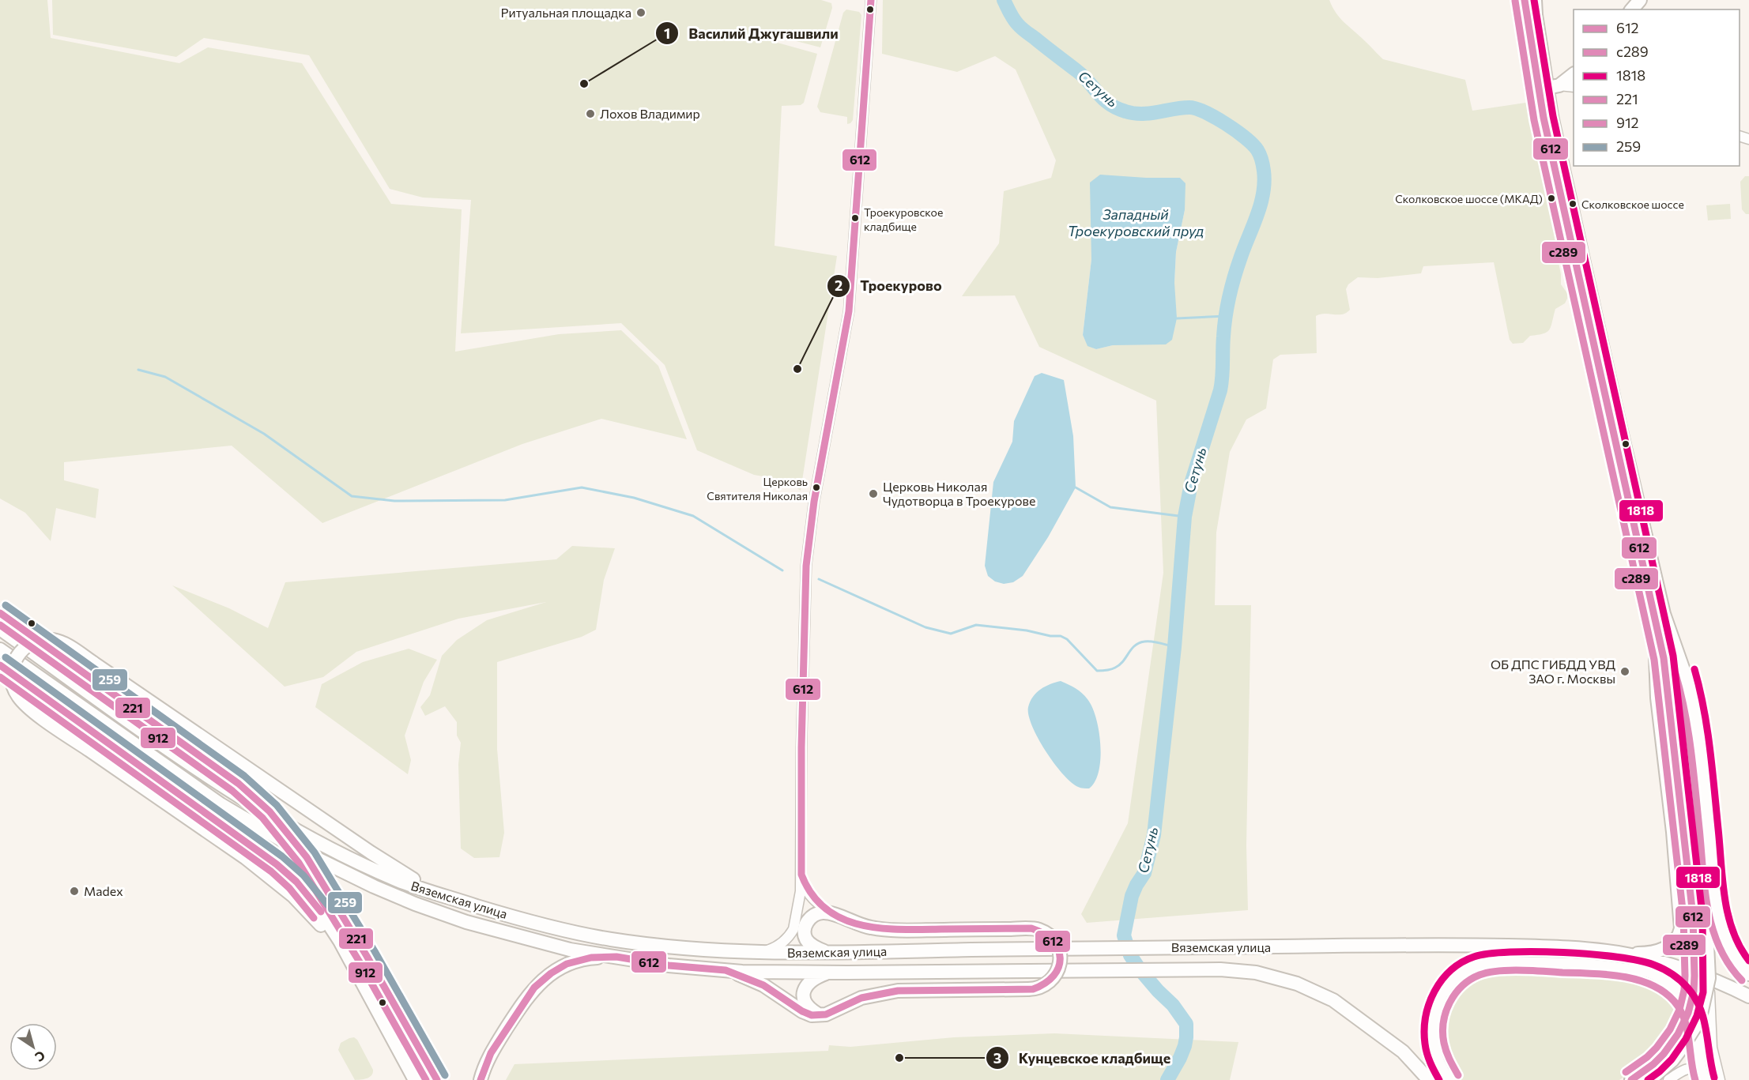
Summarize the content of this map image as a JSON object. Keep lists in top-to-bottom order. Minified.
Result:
{"streets":{"main road":["Вяземская улица"]},"water":["Сетунь","Западный Троекуровский пруд"],"places":["Ритуальная площадка","Василий Джугашвили","Лохов Владимир","Сколковское шоссе (МКАД)","Сколковское шоссе","Троекуровское кладбище","Троекурово","Церковь Святителя Николая","Церковь Николая Чудотворца в Троекурове","ОБ ДПС ГИБДД УВД ЗАО г. Москвы","Madex","Кунцевское кладбище"],"lines":["transit line 612","transit line 1818","transit line с289","transit line 259","transit line 221","transit line 912"],"legend":["612","с289","1818","221","912","259"],"north":"bottom right"}
